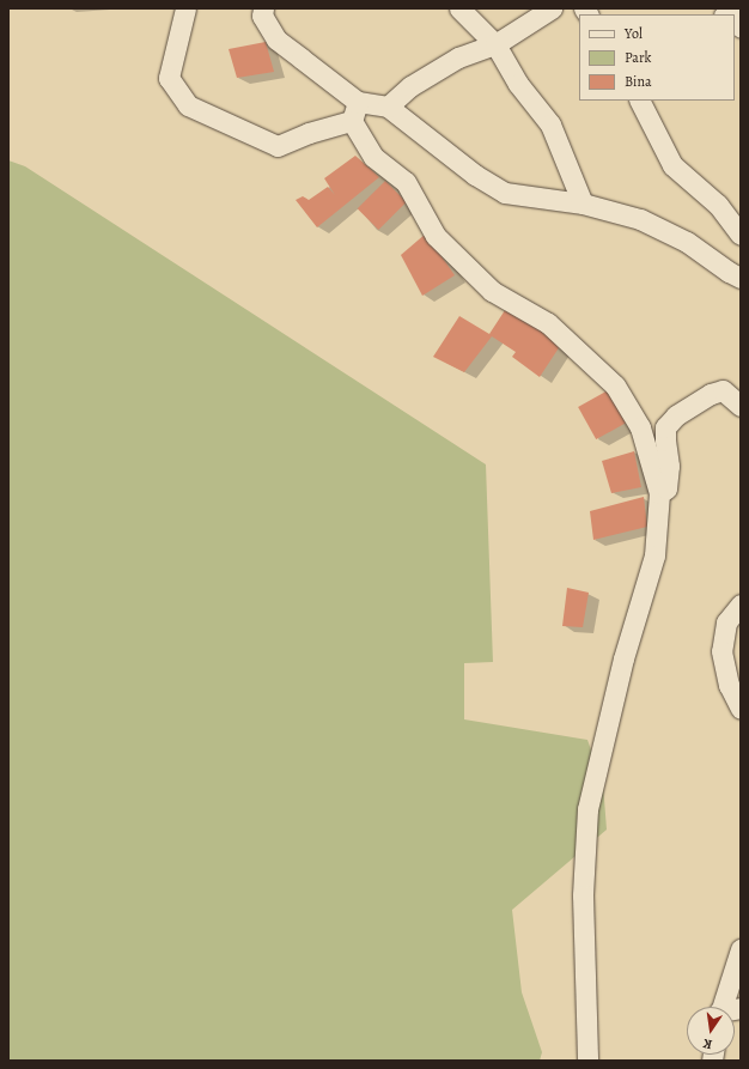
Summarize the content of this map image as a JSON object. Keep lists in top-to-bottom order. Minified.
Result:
{"legend":["Yol","Park","Bina"],"north":"bottom"}
